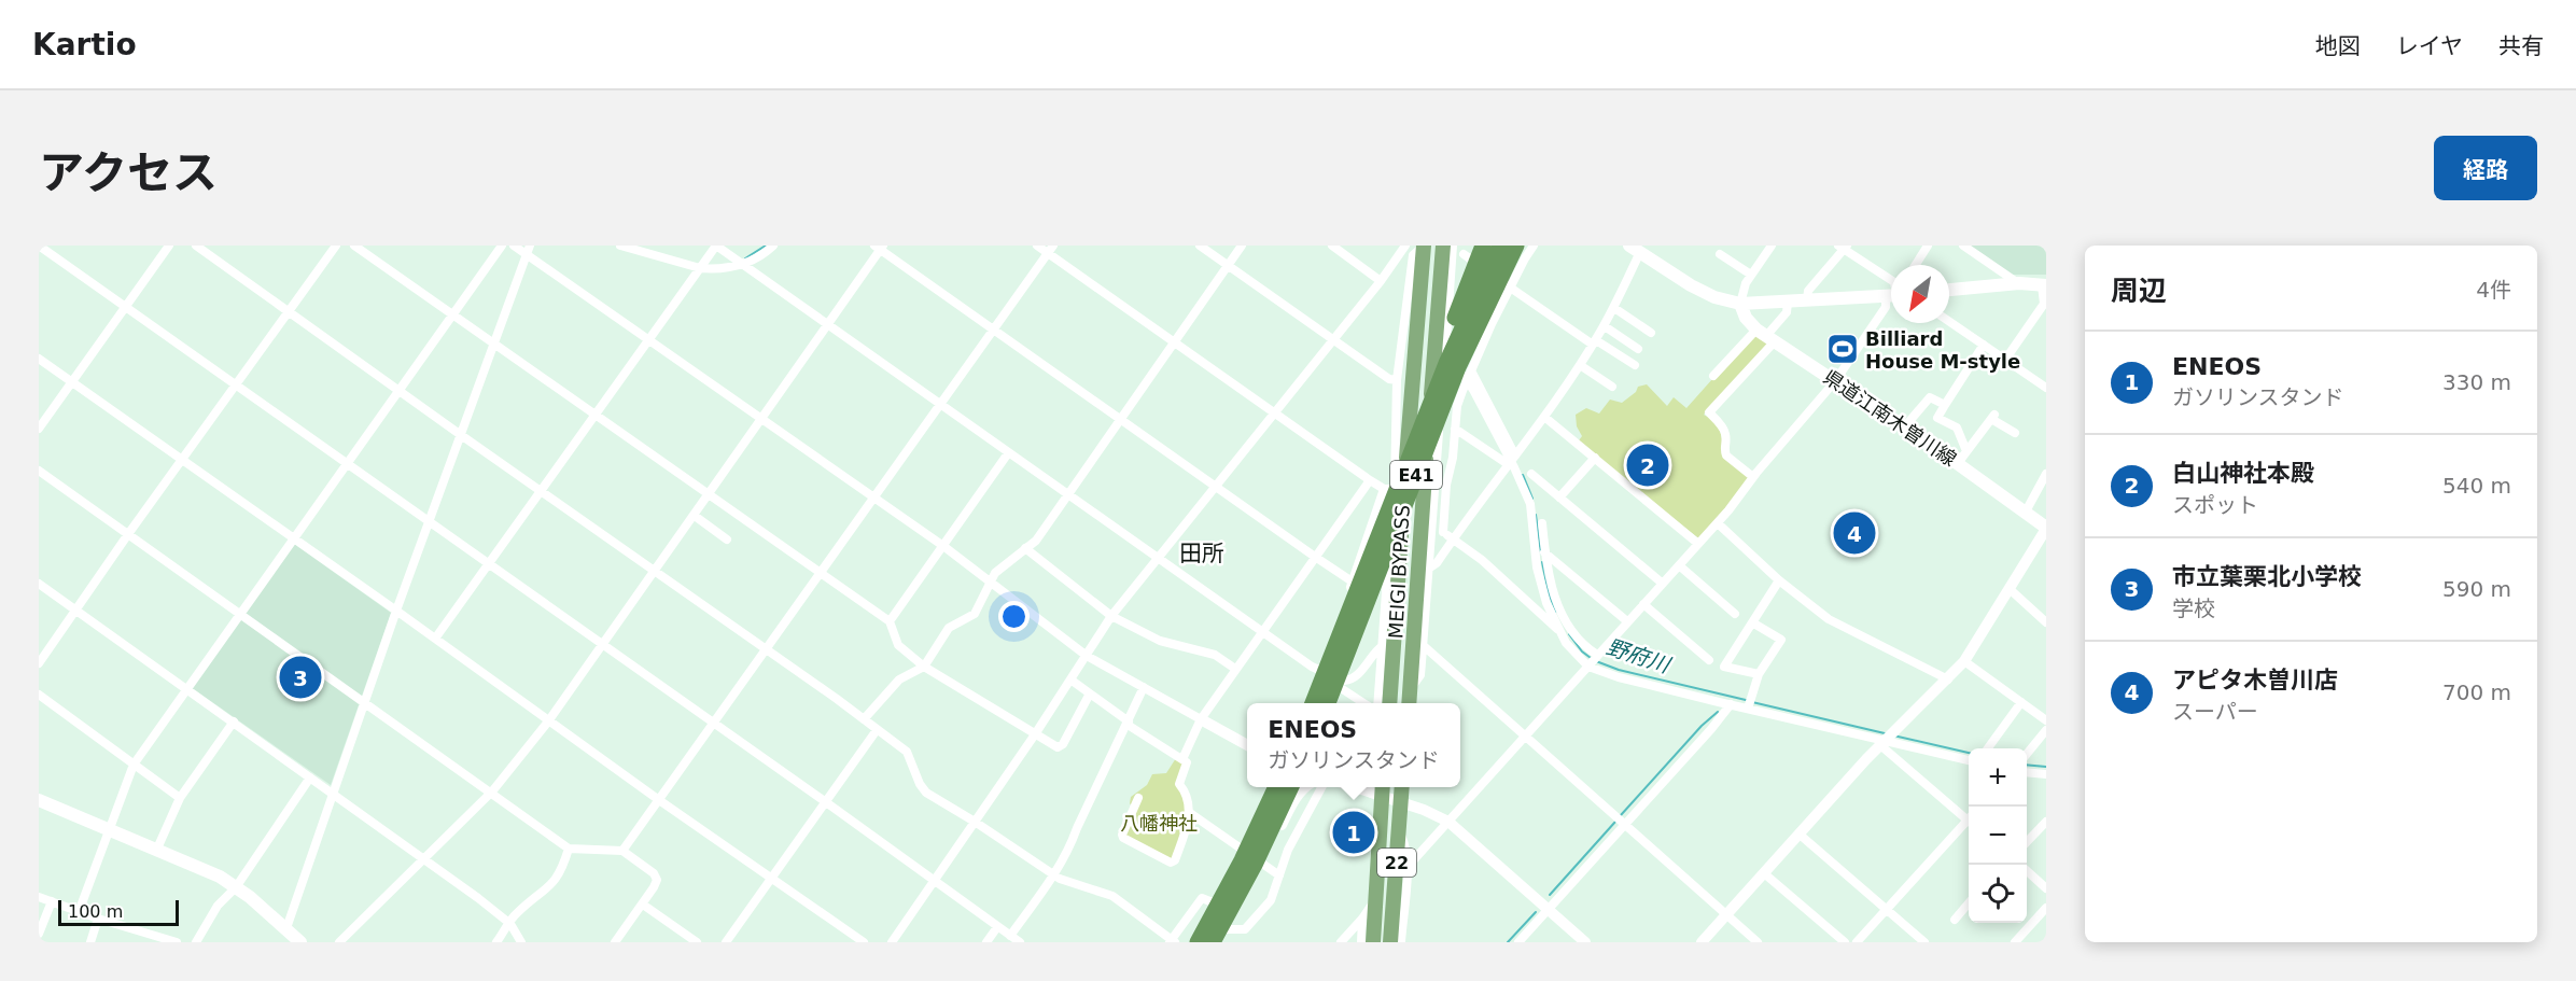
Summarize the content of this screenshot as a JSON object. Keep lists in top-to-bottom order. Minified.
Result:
{"streets":{"highway":["E41","MEIGI BYPASS","22"],"main road":["県道江南木曽川線"]},"districts":["田所"],"water":["野府川"],"parks":["八幡神社"],"places":{"sports":["Billiard House M-style"]},"scale_bar":"100 m","north":"bottom left","page":{"header":"Kartio","nav":["地図","レイヤ","共有"],"title":"アクセス","buttons":"経路","heading":["周辺","4件"],"list":[{"mark":"1","name":"ENEOS","note":"ガソリンスタンド","value":"330 m"},{"mark":"2","name":"白山神社本殿","note":"スポット","value":"540 m"},{"mark":"3","name":"市立葉栗北小学校","note":"学校","value":"590 m"},{"mark":"4","name":"アピタ木曽川店","note":"スーパー","value":"700 m"}],"pins":["2","4","3","1"],"popup":["ENEOS","ガソリンスタンド"],"map_buttons":["+","−"],"scale":"100 m"}}
